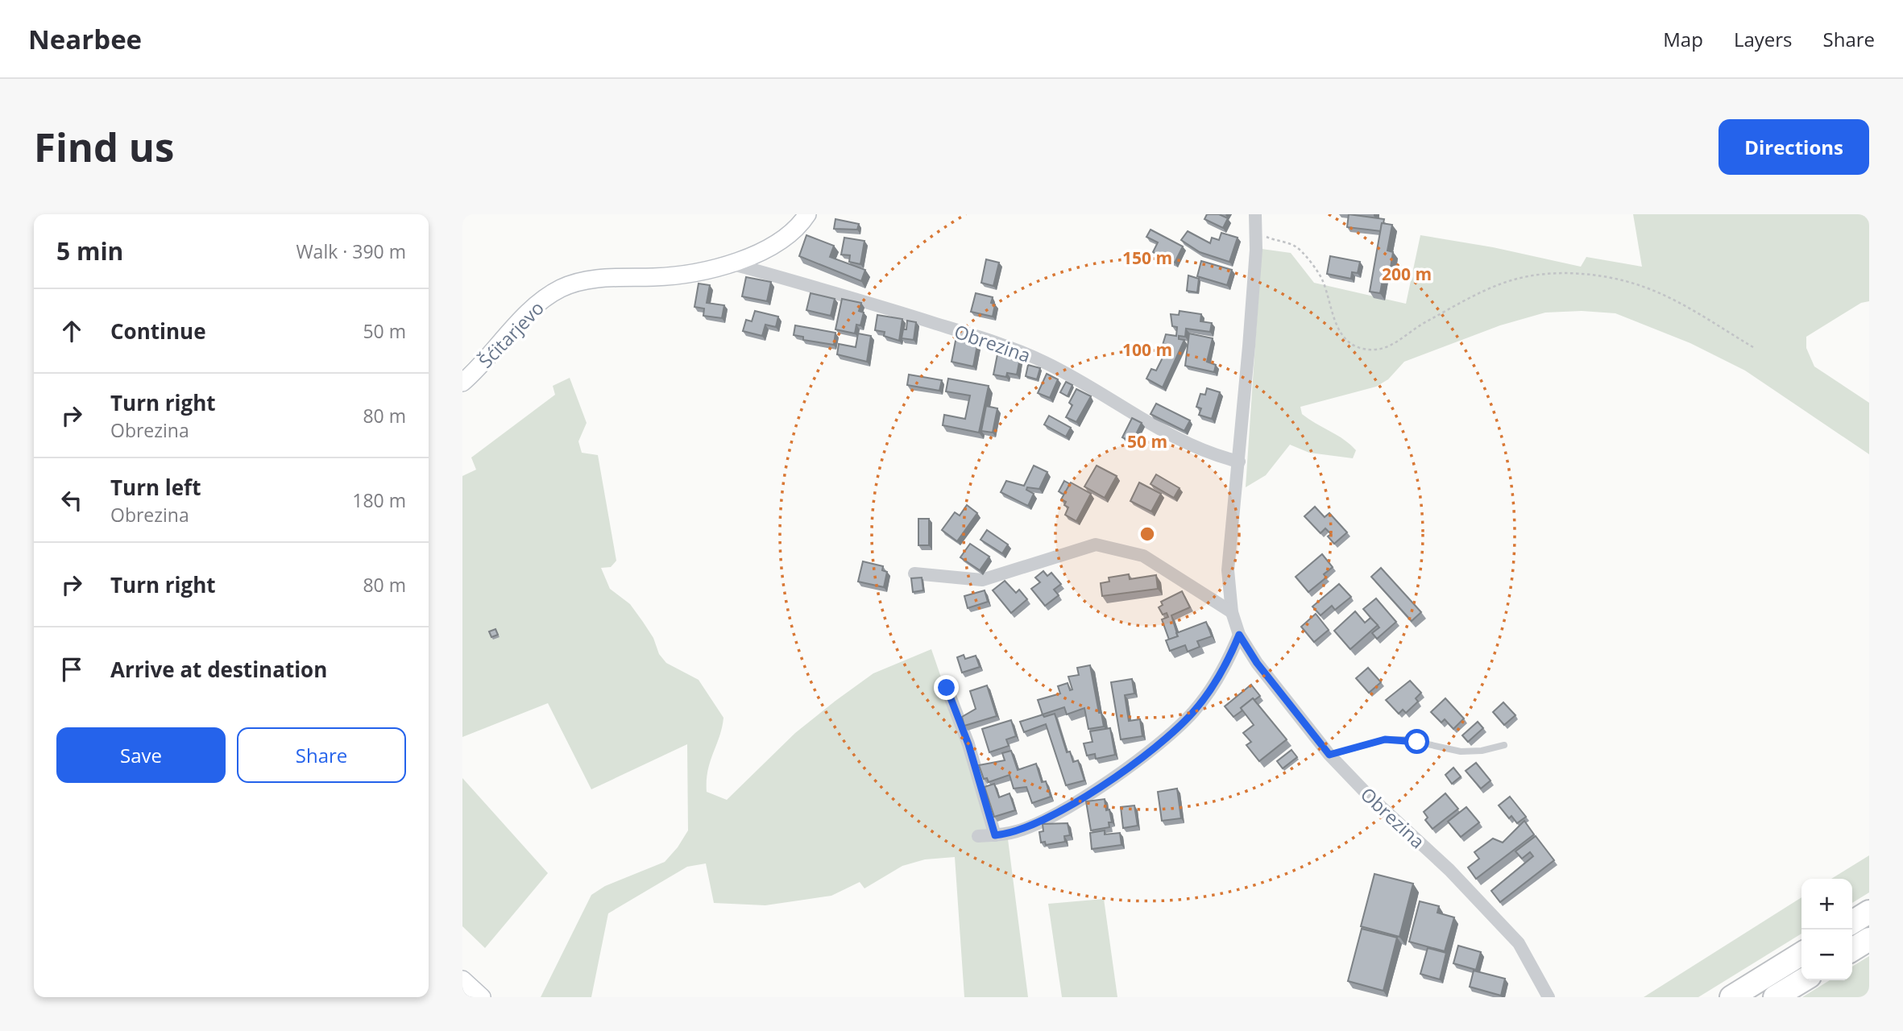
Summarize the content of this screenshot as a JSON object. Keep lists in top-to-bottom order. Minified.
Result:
{"streets":{"street":["Šćitarjevo","Obrezina"]},"crossings":[["Šćitarjevo","Obrezina"]],"page":{"header":"Nearbee","nav":["Map","Layers","Share"],"buttons":["Directions",["Save","Share"]],"title":"Find us","heading":["5 min","Walk · 390 m"],"list":[["Continue","50 m"],["Turn right","Obrezina","80 m"],["Turn left","Obrezina","180 m"],["Turn right","80 m"],"Arrive at destination"],"map_buttons":["+","−"]},"rings":["150 m","200 m","100 m","50 m"]}
